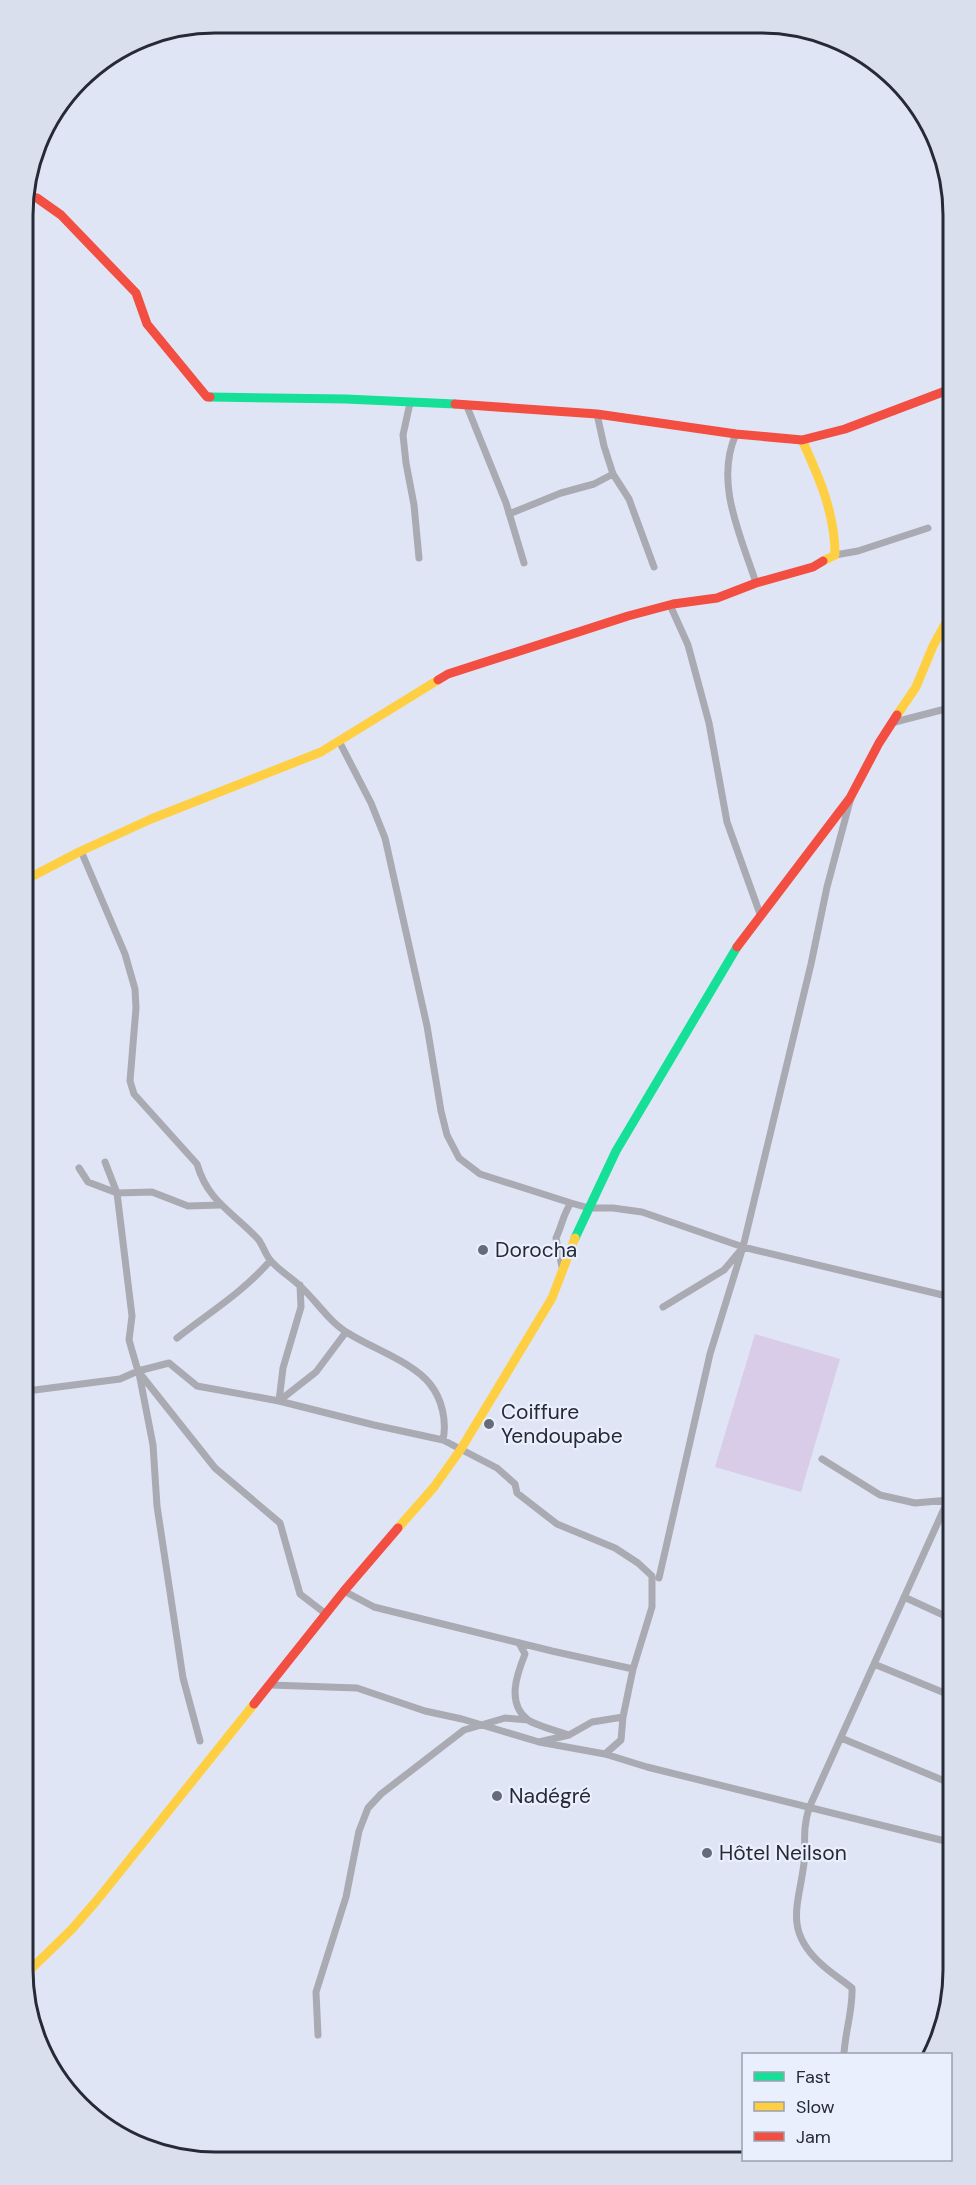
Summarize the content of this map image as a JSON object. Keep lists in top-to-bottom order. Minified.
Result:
{"places":["Dorocha","Coiffure Yendoupabe","Nadégré","Hôtel Neilson"],"legend":["Fast","Slow","Jam"]}
